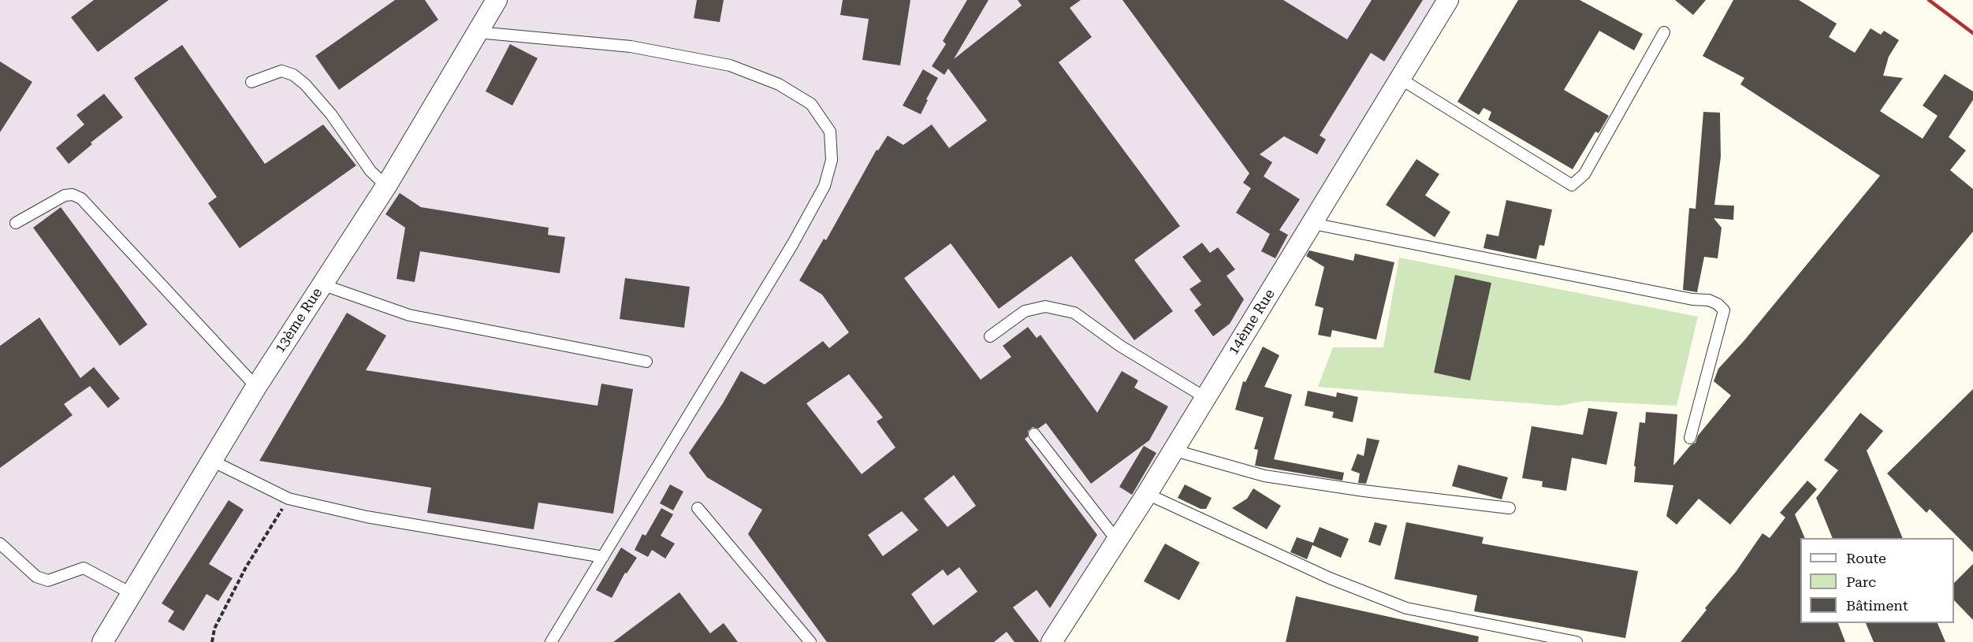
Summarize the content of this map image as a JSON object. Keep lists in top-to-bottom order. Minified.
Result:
{"streets":{"street":["13ème Rue","14ème Rue"]},"legend":["Route","Parc","Bâtiment"]}
